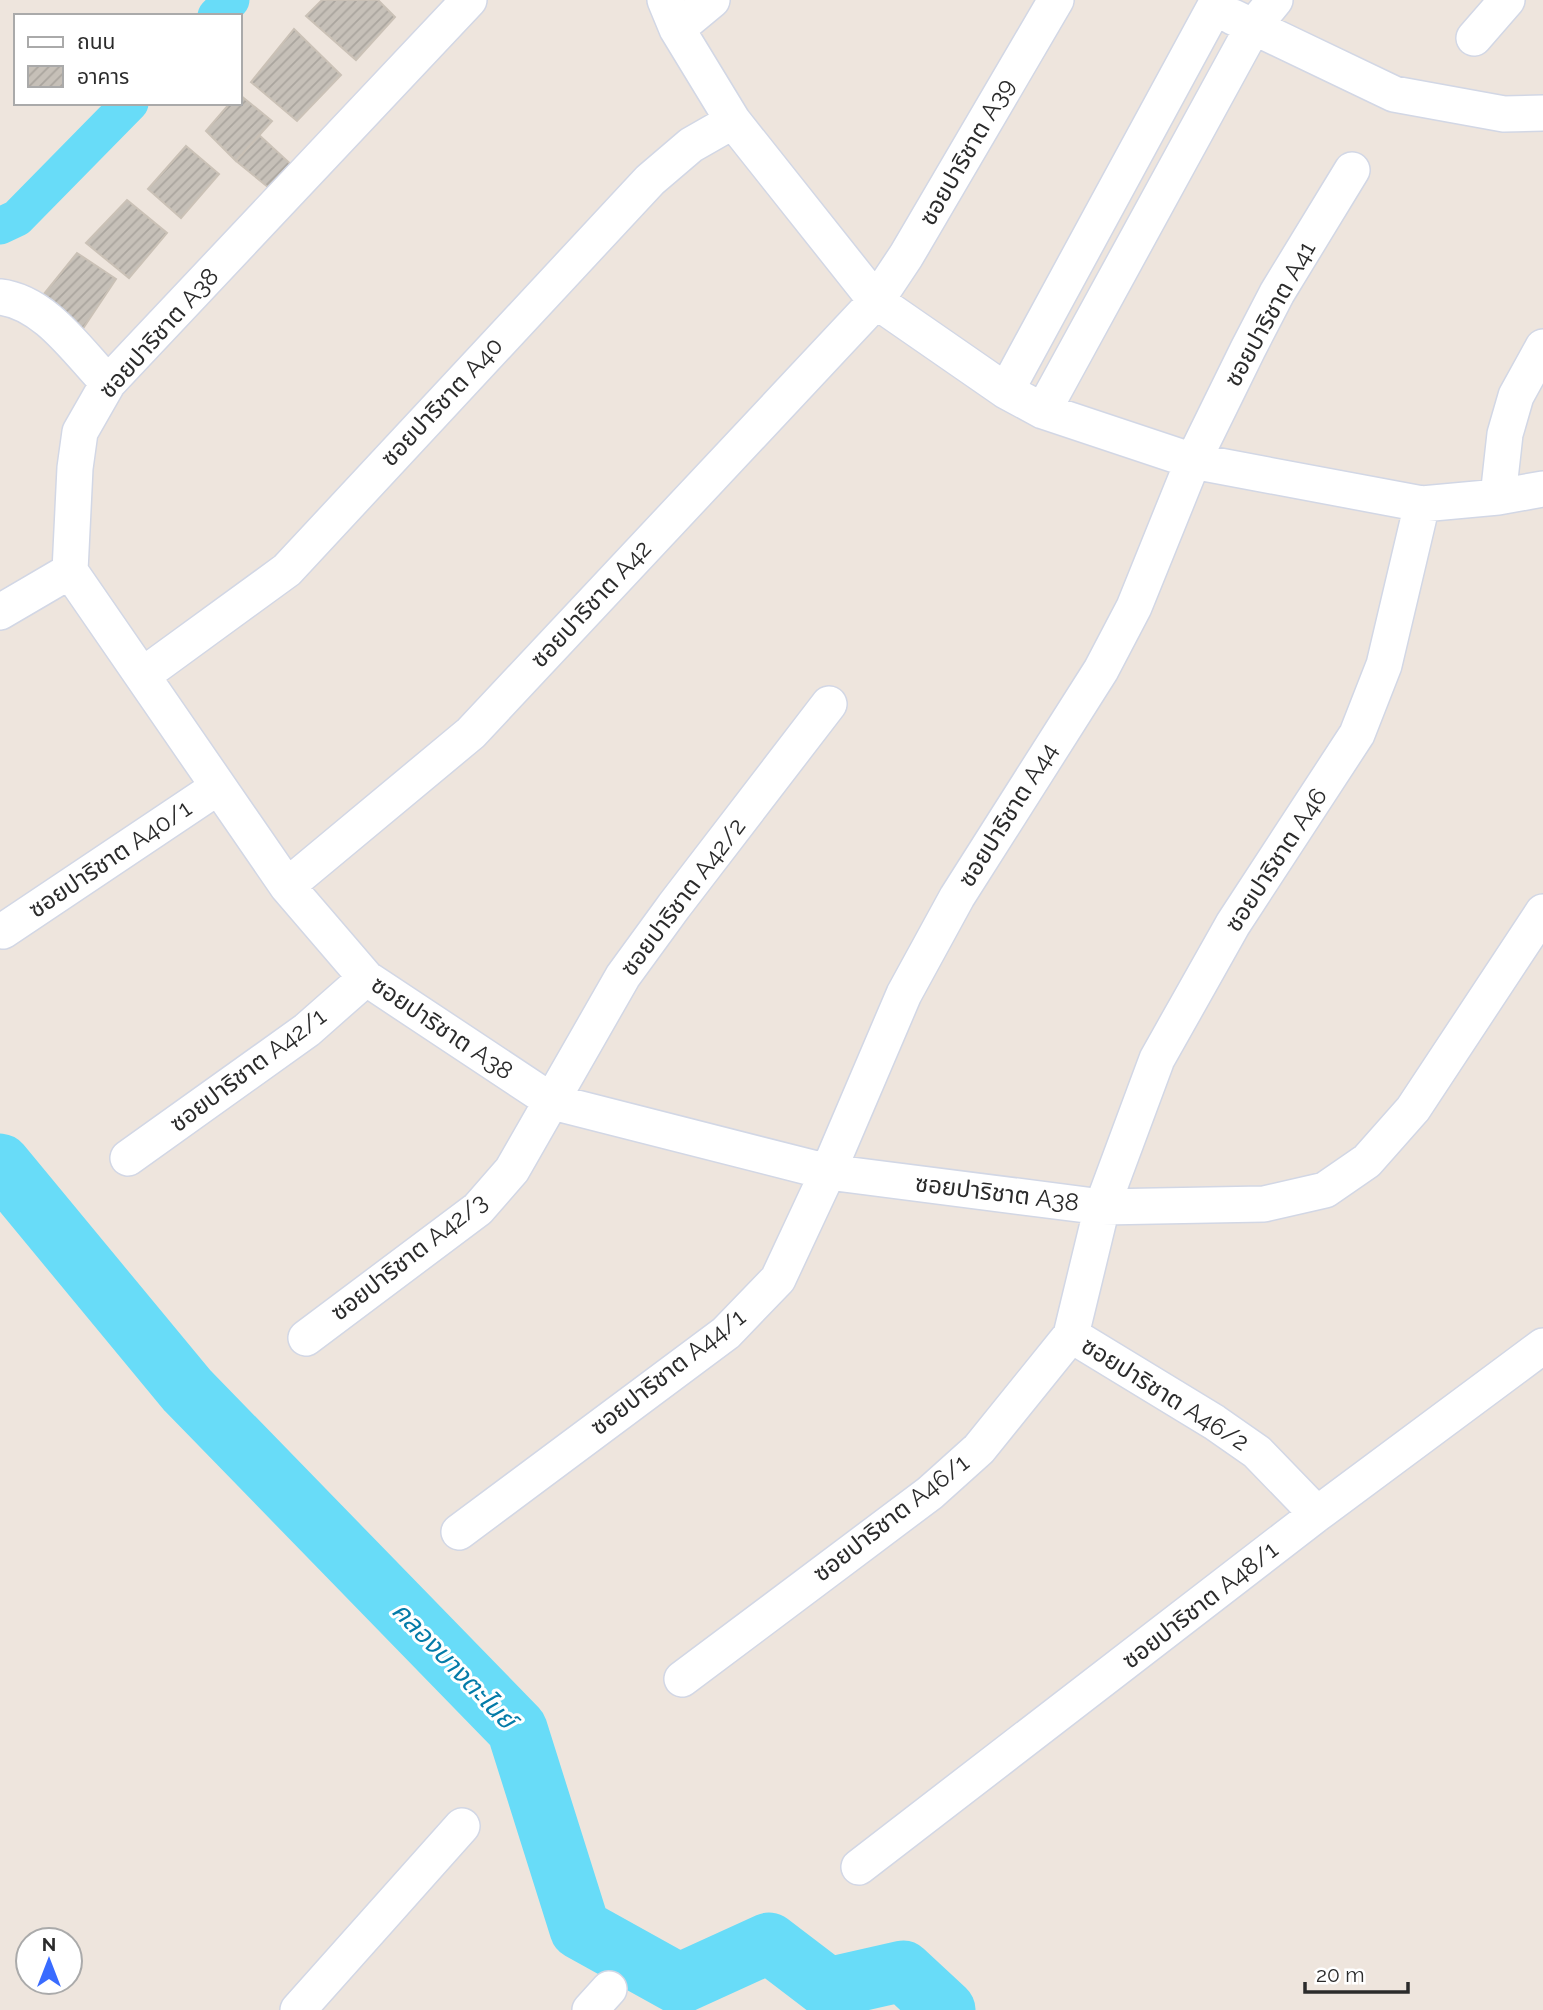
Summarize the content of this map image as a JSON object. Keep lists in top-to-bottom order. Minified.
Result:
{"streets":{"street":["ซอยปาริชาต A39","ซอยปาริชาต A41","ซอยปาริชาต A38","ซอยปาริชาต A40","ซอยปาริชาต A42","ซอยปาริชาต A44","ซอยปาริชาต A40/1","ซอยปาริชาต A46","ซอยปาริชาต A42/2","ซอยปาริชาต A42/1","ซอยปาริชาต A42/3","ซอยปาริชาต A44/1","ซอยปาริชาต A46/2","ซอยปาริชาต A46/1","ซอยปาริชาต A48/1"]},"crossings":[["ซอยปาริชาต A39","ซอยปาริชาต A42"],["ซอยปาริชาต A41","ซอยปาริชาต A44"],["ซอยปาริชาต A38","ซอยปาริชาต A40"],["ซอยปาริชาต A38","ซอยปาริชาต A42"],["ซอยปาริชาต A38","ซอยปาริชาต A44"],["ซอยปาริชาต A38","ซอยปาริชาต A40/1"],["ซอยปาริชาต A38","ซอยปาริชาต A46"],["ซอยปาริชาต A38","ซอยปาริชาต A42/2"],["ซอยปาริชาต A38","ซอยปาริชาต A42/1"],["ซอยปาริชาต A38","ซอยปาริชาต A42/3"],["ซอยปาริชาต A38","ซอยปาริชาต A44/1"],["ซอยปาริชาต A38","ซอยปาริชาต A46/1"],["ซอยปาริชาต A44","ซอยปาริชาต A44/1"],["ซอยปาริชาต A46","ซอยปาริชาต A46/1"],["ซอยปาริชาต A42/2","ซอยปาริชาต A42/3"],["ซอยปาริชาต A46/2","ซอยปาริชาต A46/1"],["ซอยปาริชาต A46/2","ซอยปาริชาต A48/1"]],"water":["คลองบางตะไนย์"],"legend":["ถนน","อาคาร"],"scale_bar":"20 m","north":"top"}
